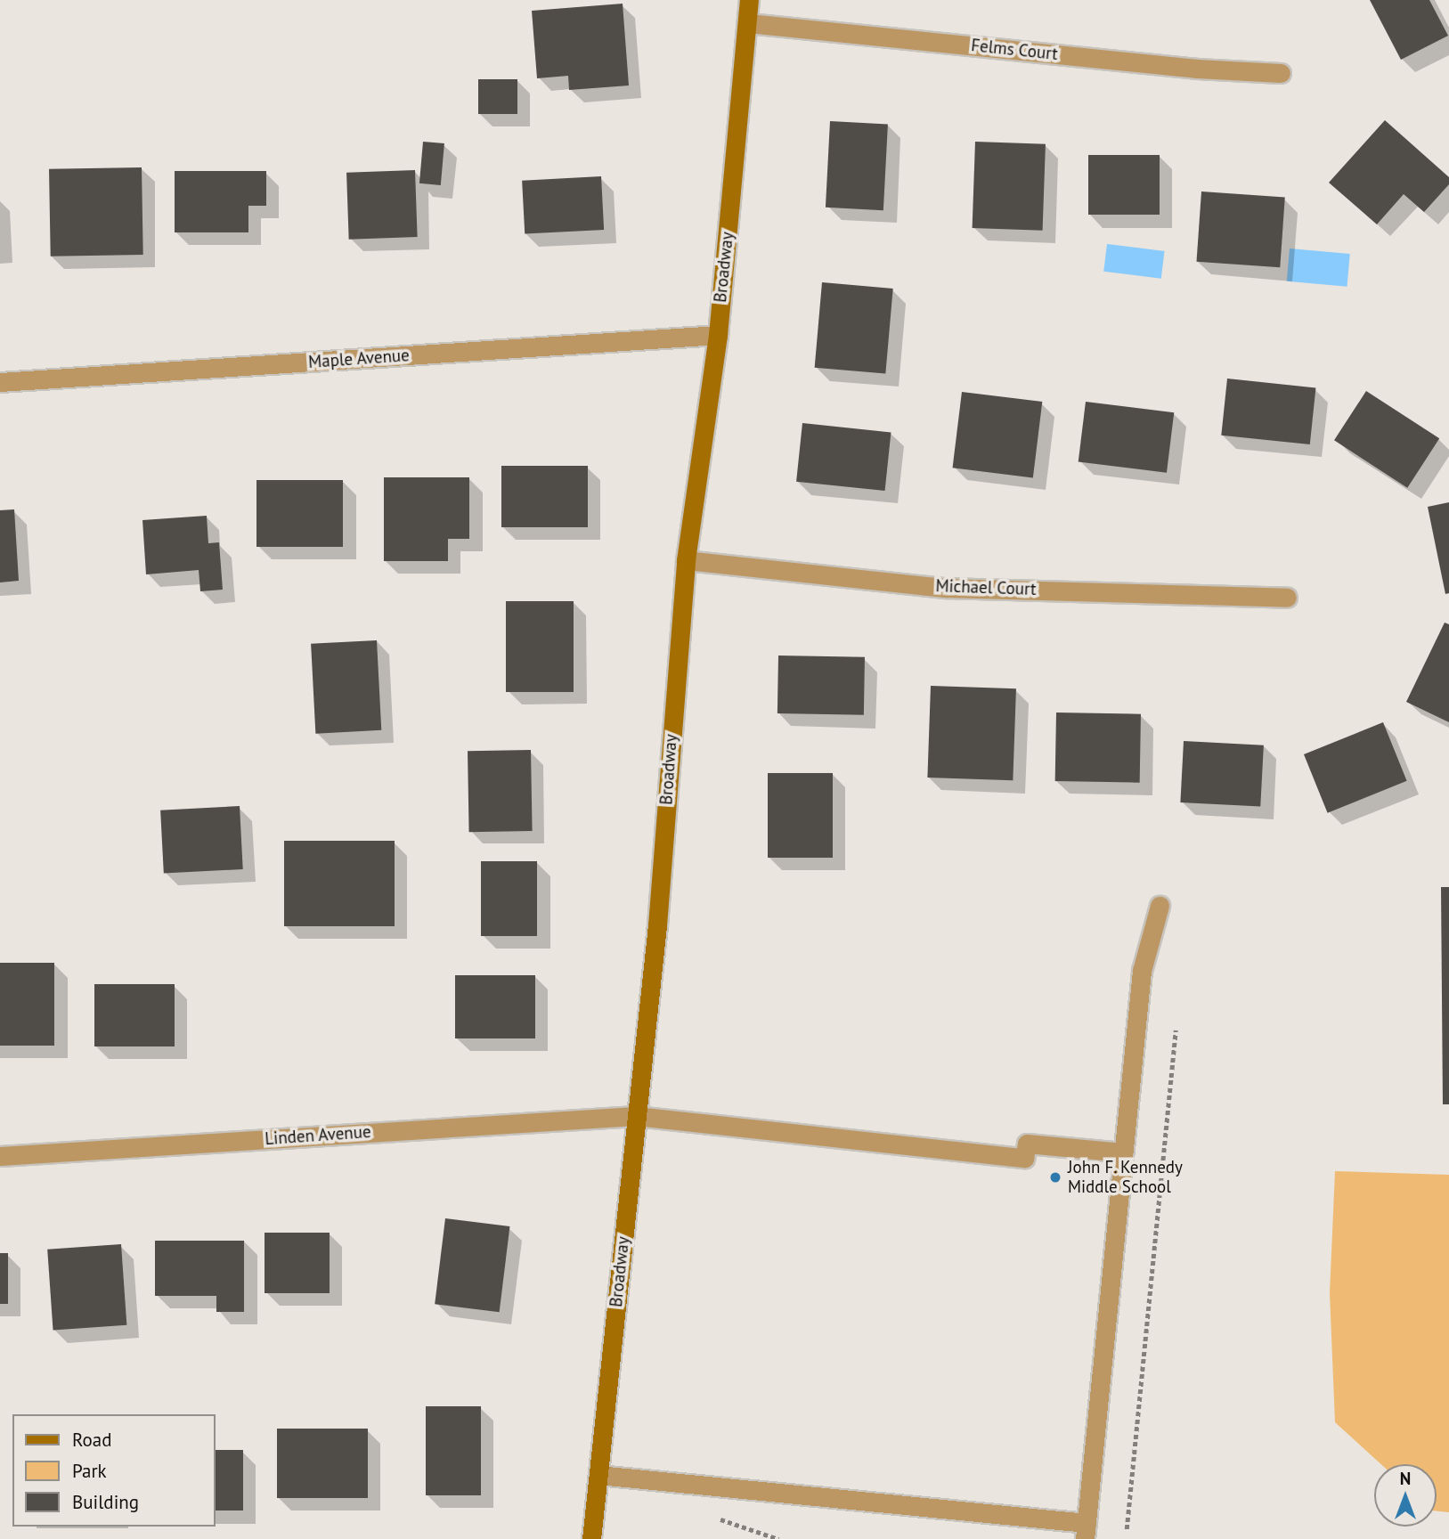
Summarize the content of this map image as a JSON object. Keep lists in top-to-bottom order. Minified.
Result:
{"streets":{"main road":["Broadway"],"street":["Felms Court","Maple Avenue","Michael Court","Linden Avenue"]},"crossings":[["Felms Court","Broadway"],["Broadway","Maple Avenue"],["Broadway","Michael Court"],["Broadway","Linden Avenue"]],"places":["John F. Kennedy Middle School"],"legend":["Road","Park","Building"],"north":"top"}
